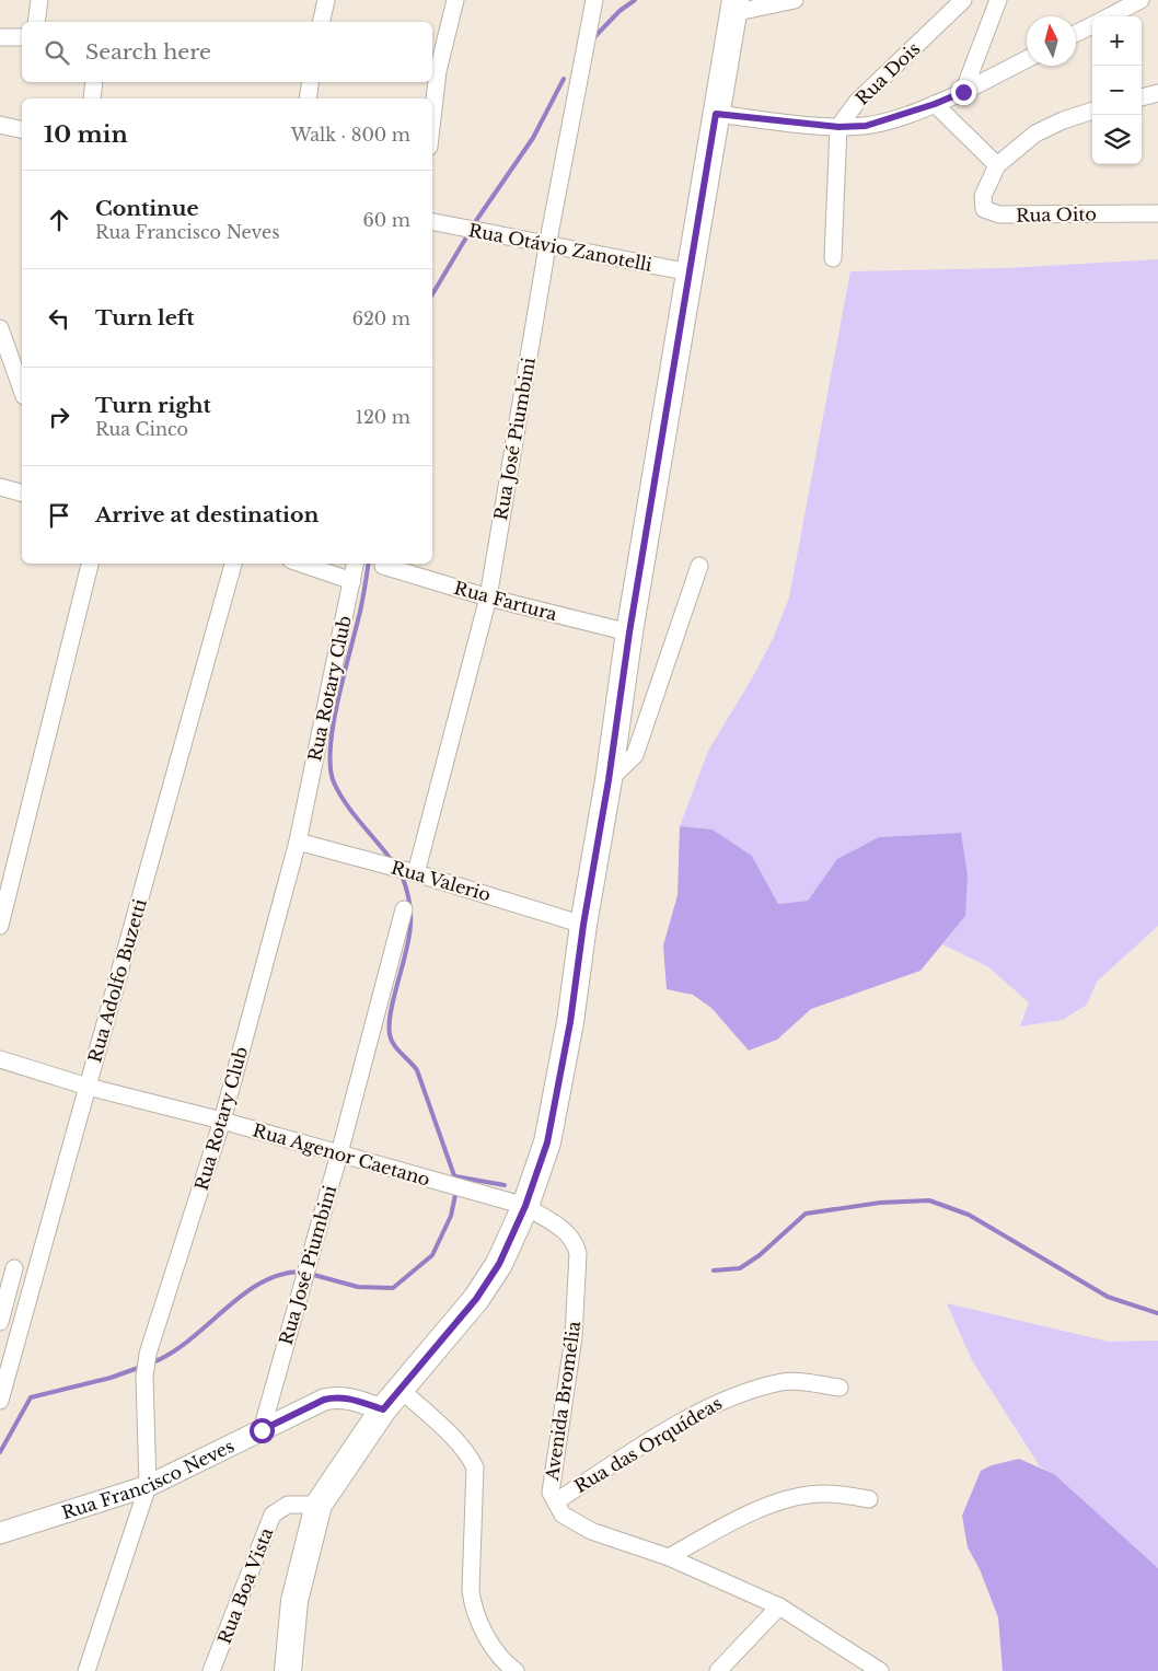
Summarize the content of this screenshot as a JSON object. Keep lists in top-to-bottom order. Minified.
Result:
{"streets":{"street":["Rua Dois","Rua Oito","Rua Otávio Zanotelli","Rua José Piumbini","Rua Fartura","Rua Rotary Club","Rua Valerio","Rua Adolfo Buzetti","Rua Agenor Caetano","Avenida Bromélia","Rua das Orquídeas","Rua Francisco Neves","Rua Boa Vista"]},"crossings":[["Rua Otávio Zanotelli","Rua José Piumbini"],["Rua José Piumbini","Rua Fartura"],["Rua José Piumbini","Rua Valerio"],["Rua José Piumbini","Rua Agenor Caetano"],["Rua José Piumbini","Rua Francisco Neves"],["Rua Rotary Club","Rua Valerio"],["Rua Rotary Club","Rua Agenor Caetano"],["Rua Rotary Club","Rua Francisco Neves"],["Rua Adolfo Buzetti","Rua Agenor Caetano"],["Rua Agenor Caetano","Avenida Bromélia"],["Avenida Bromélia","Rua das Orquídeas"]],"north":"top","page":{"map_buttons":["+","−"],"search":"Search here","heading":["10 min","Walk · 800 m"],"list":[["Continue","Rua Francisco Neves","60 m"],["Turn left","620 m"],["Turn right","Rua Cinco","120 m"],"Arrive at destination"]}}
